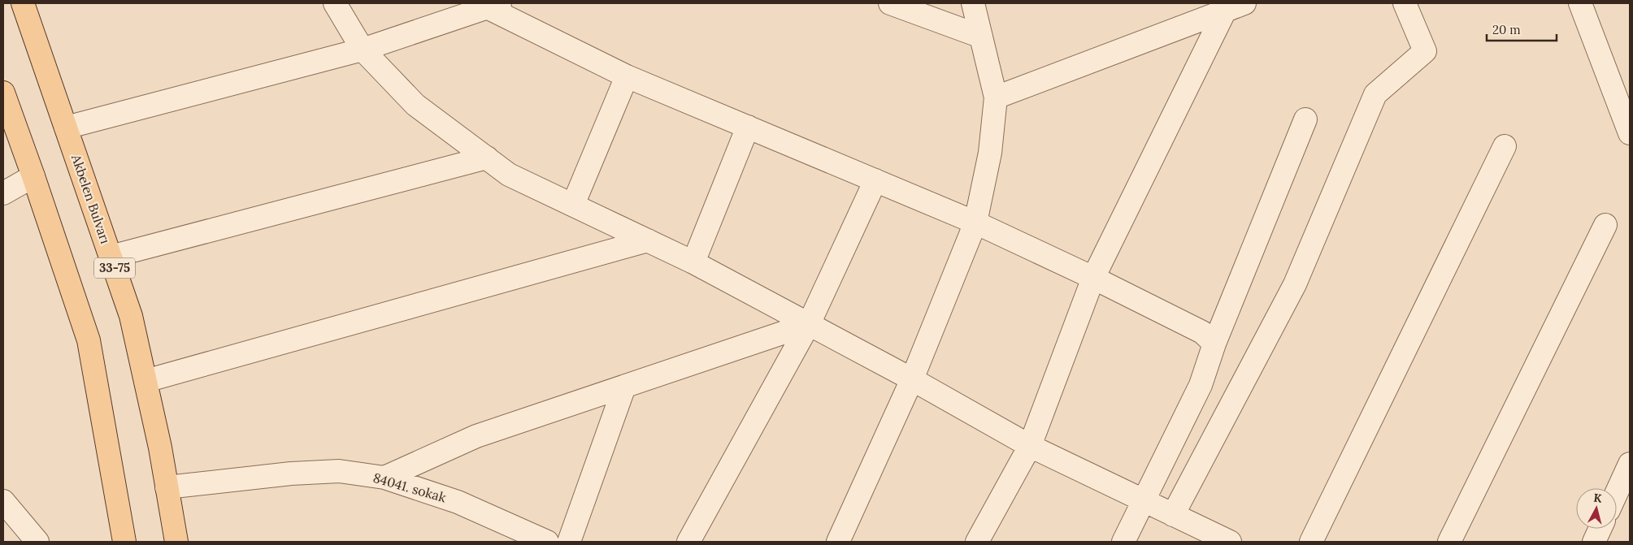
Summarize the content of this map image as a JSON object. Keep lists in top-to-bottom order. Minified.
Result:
{"streets":{"main road":["Akbelen Bulvarı","33-75"],"street":["84041. sokak"]},"crossings":[["Akbelen Bulvarı","84041. sokak"]],"scale_bar":"20 m","north":"top"}
